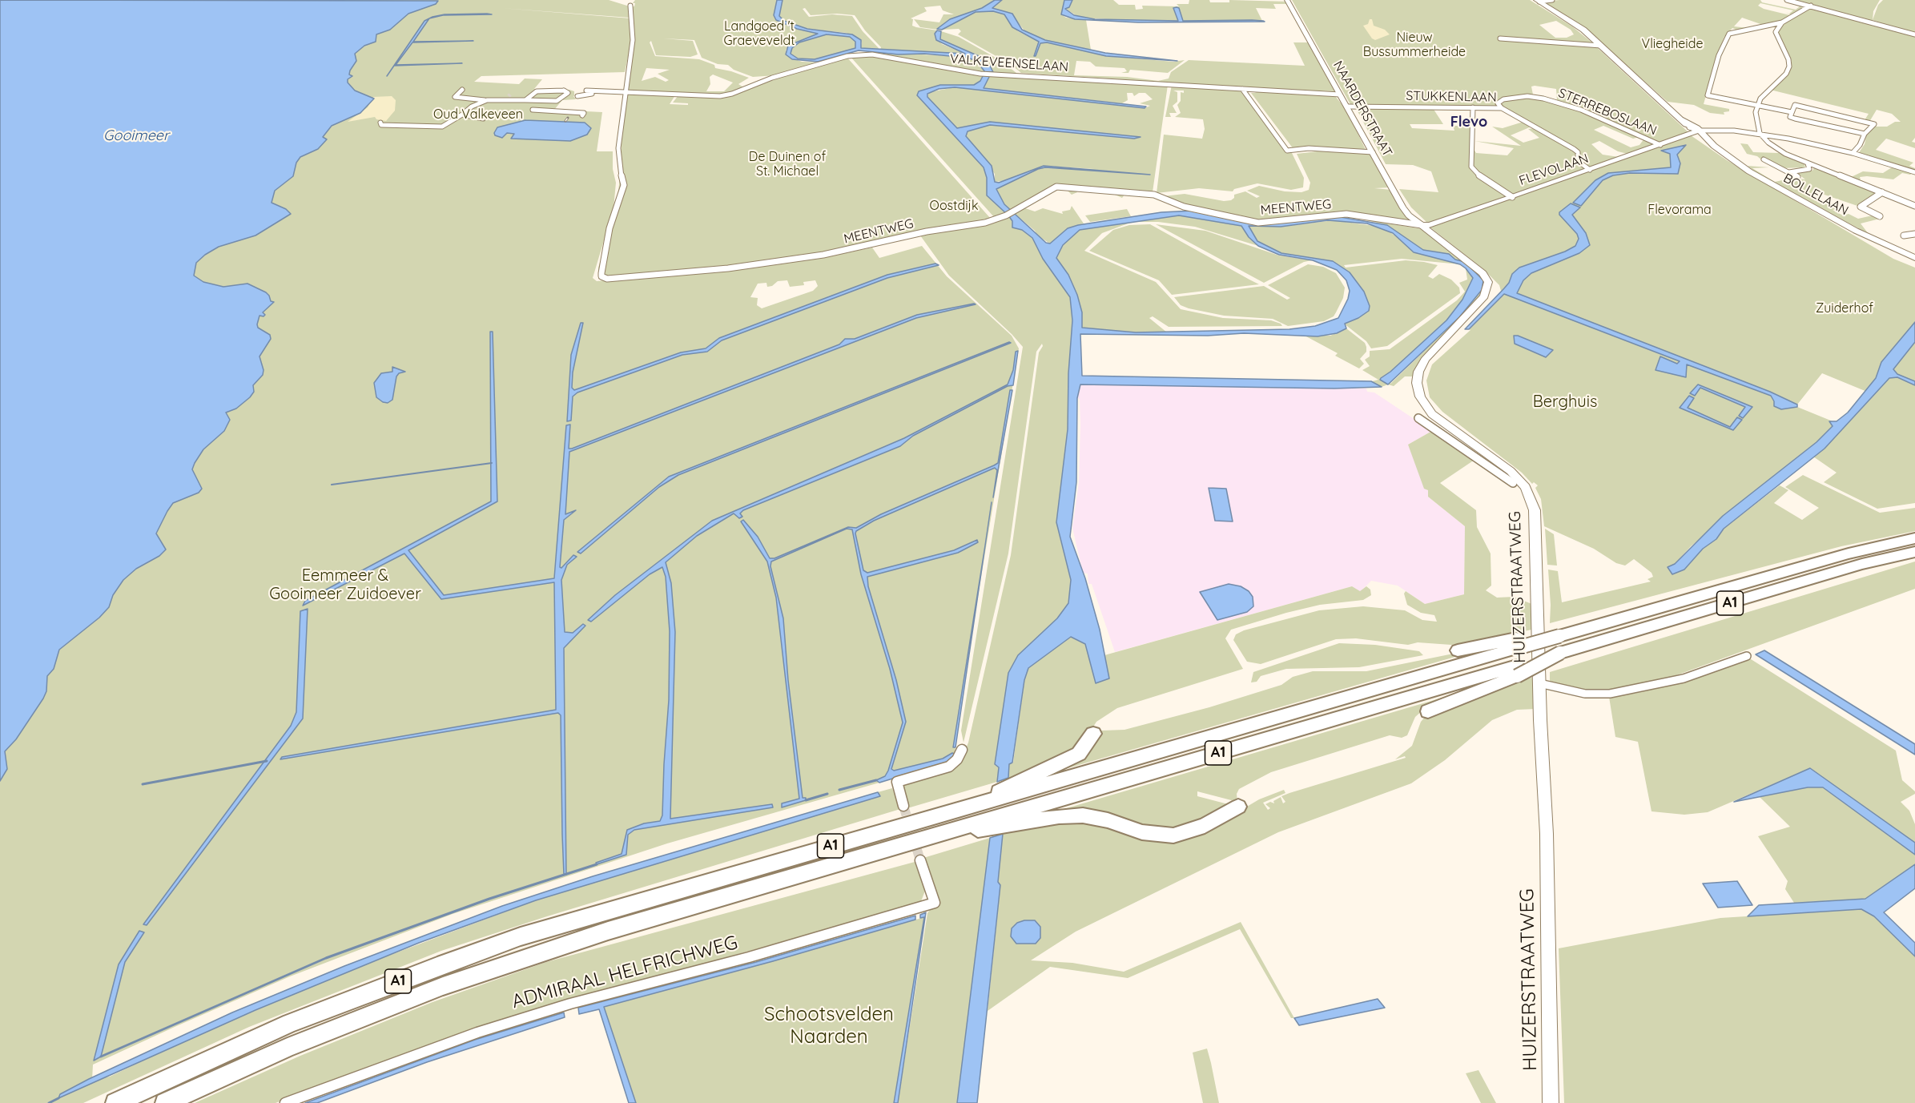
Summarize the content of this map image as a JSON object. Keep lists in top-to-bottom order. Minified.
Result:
{"streets":{"highway":["A1"],"street":["VALKEVEENSELAAN","STUKKENLAAN","NAARDERSTRAAT","STERREBOSLAAN","FLEVOLAAN","BOLLELAAN","MEENTWEG","HUIZERSTRAATWEG","ADMIRAAL HELFRICHWEG"]},"crossings":[["VALKEVEENSELAAN","NAARDERSTRAAT"],["VALKEVEENSELAAN","MEENTWEG"],["STUKKENLAAN","NAARDERSTRAAT"],["STUKKENLAAN","STERREBOSLAAN"],["STUKKENLAAN","FLEVOLAAN"],["NAARDERSTRAAT","FLEVOLAAN"],["NAARDERSTRAAT","MEENTWEG"],["NAARDERSTRAAT","HUIZERSTRAATWEG"],["STERREBOSLAAN","FLEVOLAAN"],["FLEVOLAAN","BOLLELAAN"],["FLEVOLAAN","MEENTWEG"],["FLEVOLAAN","HUIZERSTRAATWEG"],["MEENTWEG","HUIZERSTRAATWEG"]],"districts":["Flevo"],"water":["Gooimeer"],"parks":["Landgoed 't Graeveveldt","Nieuw Bussummerheide","Vliegheide","Oud Valkeveen","De Duinen of St. Michael","Oostdijk","Flevorama","Zuiderhof","Berghuis","Eemmeer & Gooimeer Zuidoever","Schootsvelden Naarden"]}
